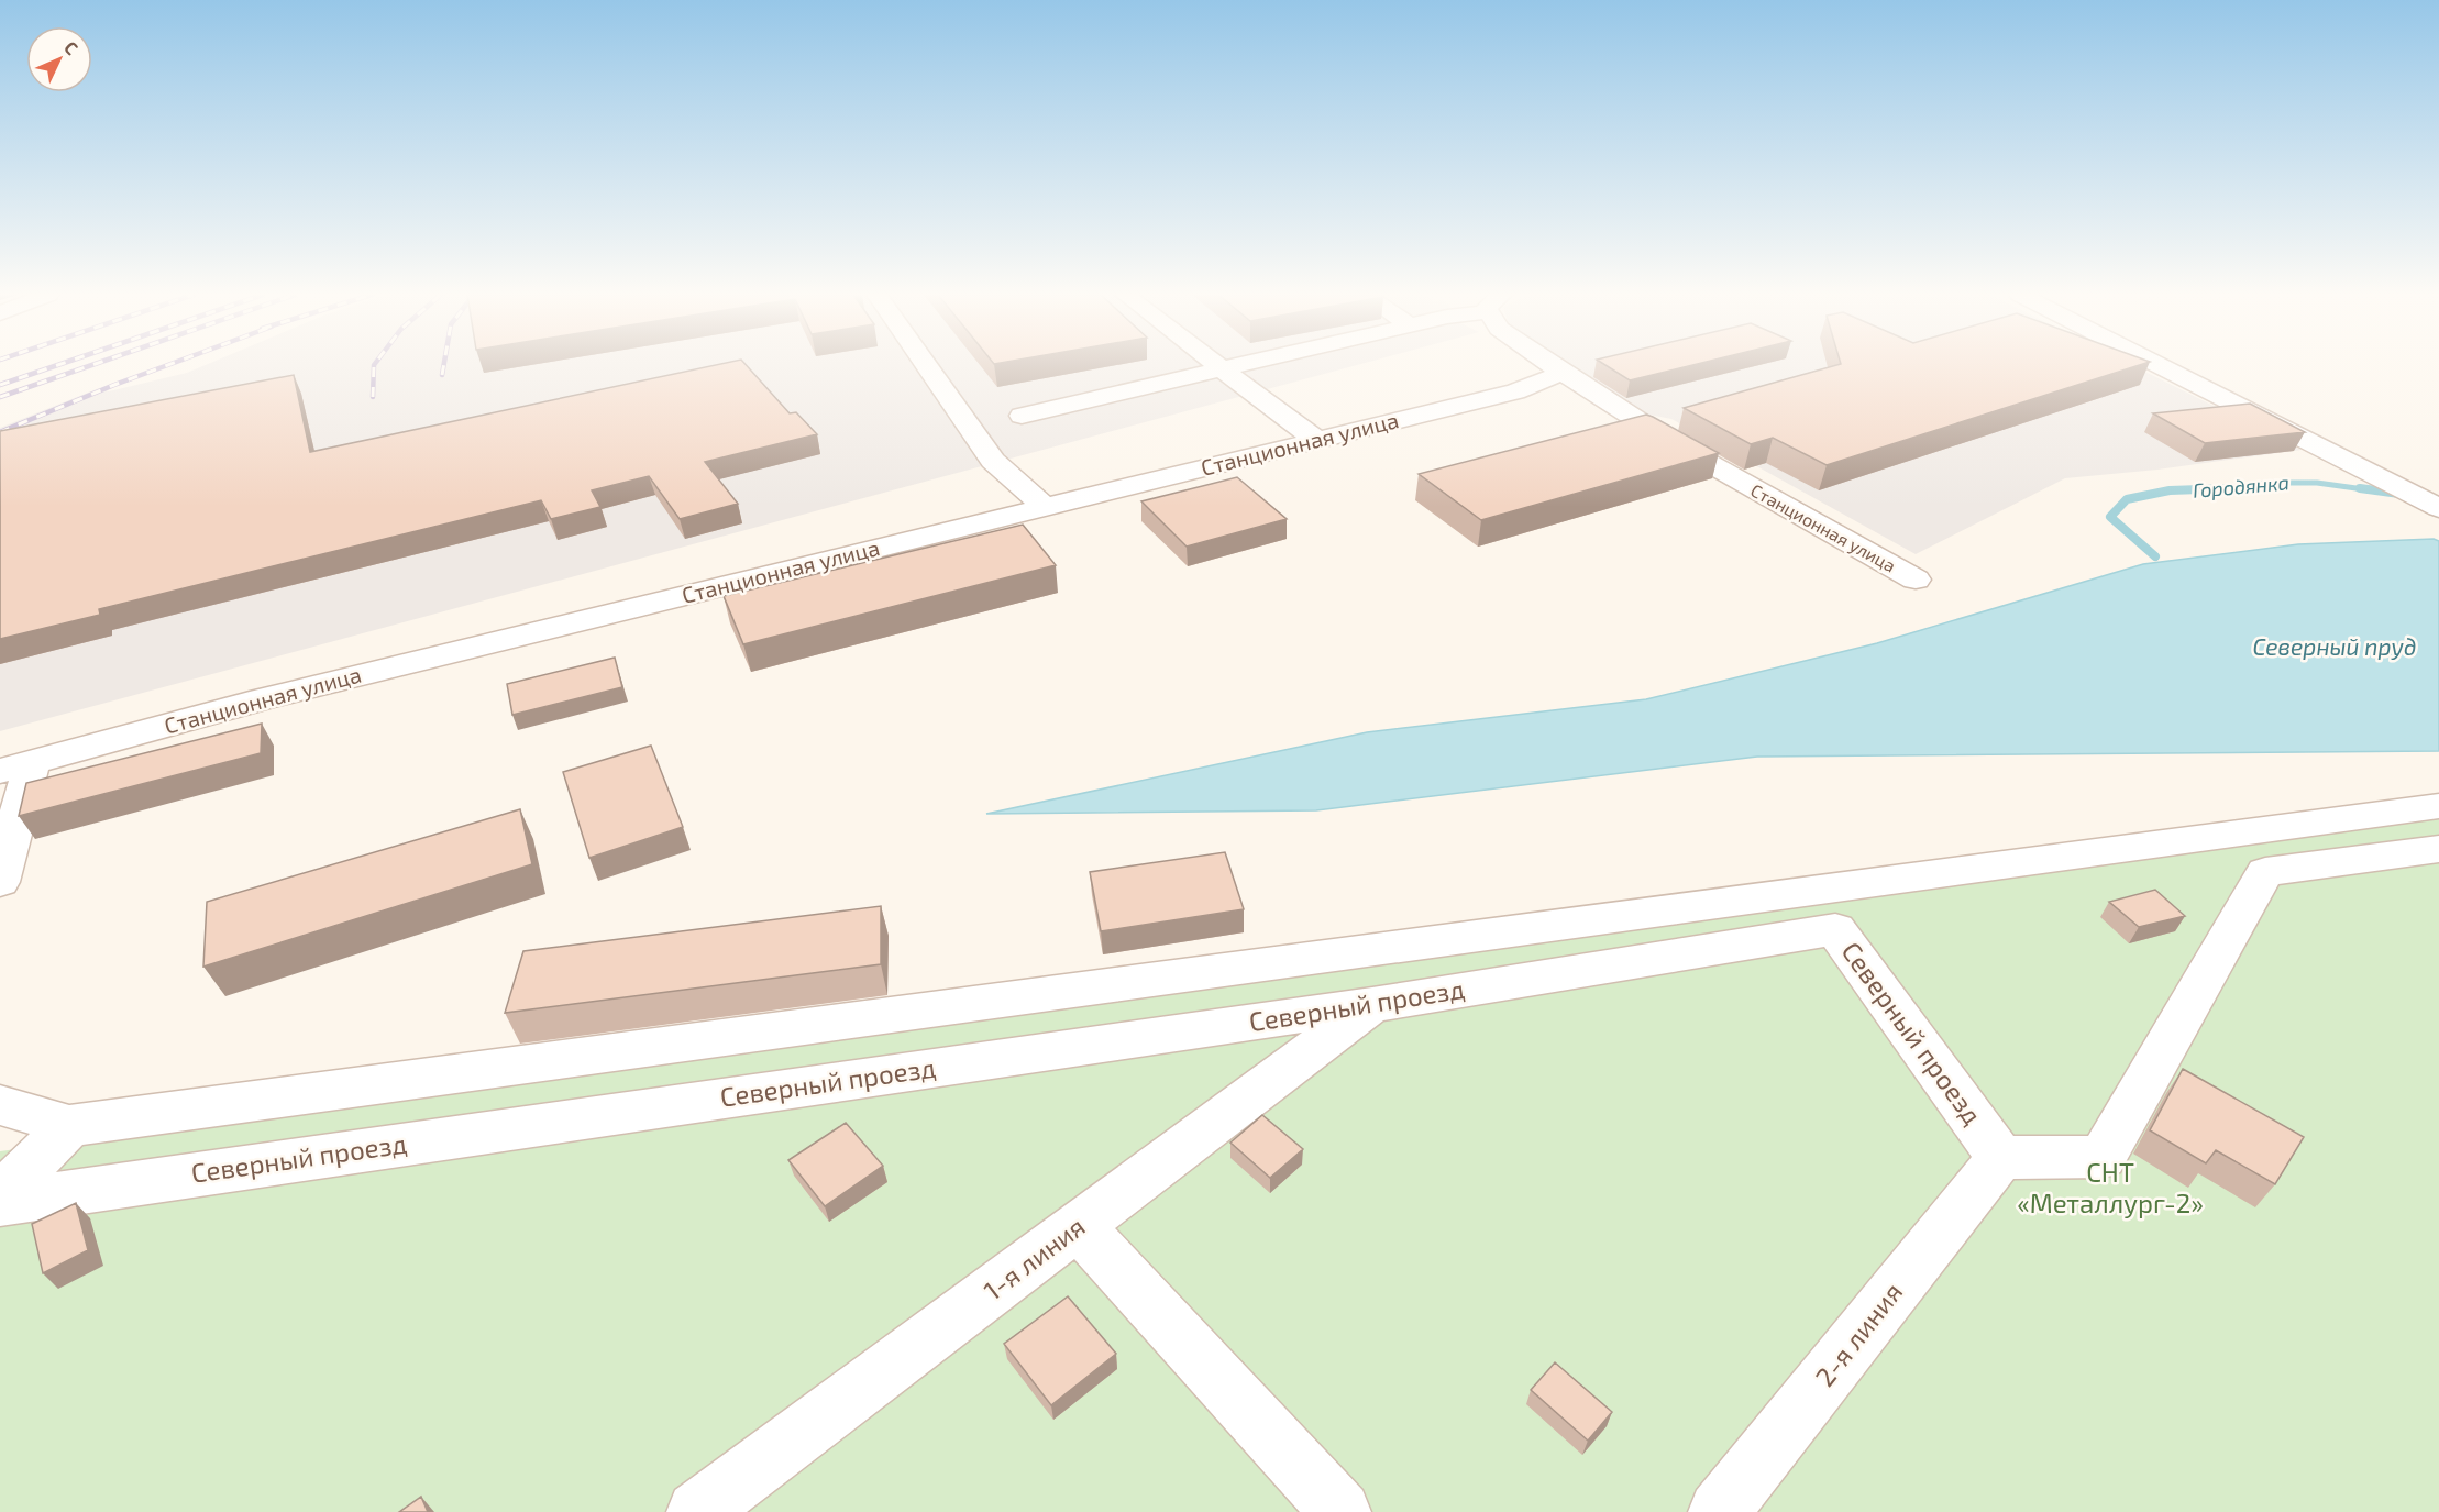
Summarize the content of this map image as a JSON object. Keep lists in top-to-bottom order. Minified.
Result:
{"streets":{"street":["Станционная улица","Северный проезд","1-я линия","2-я линия"]},"crossings":[["Северный проезд","1-я линия"],["Северный проезд","2-я линия"]],"water":["Городянка","Северный пруд"],"parks":["СНТ «Металлург-2»"],"north":"top right"}
